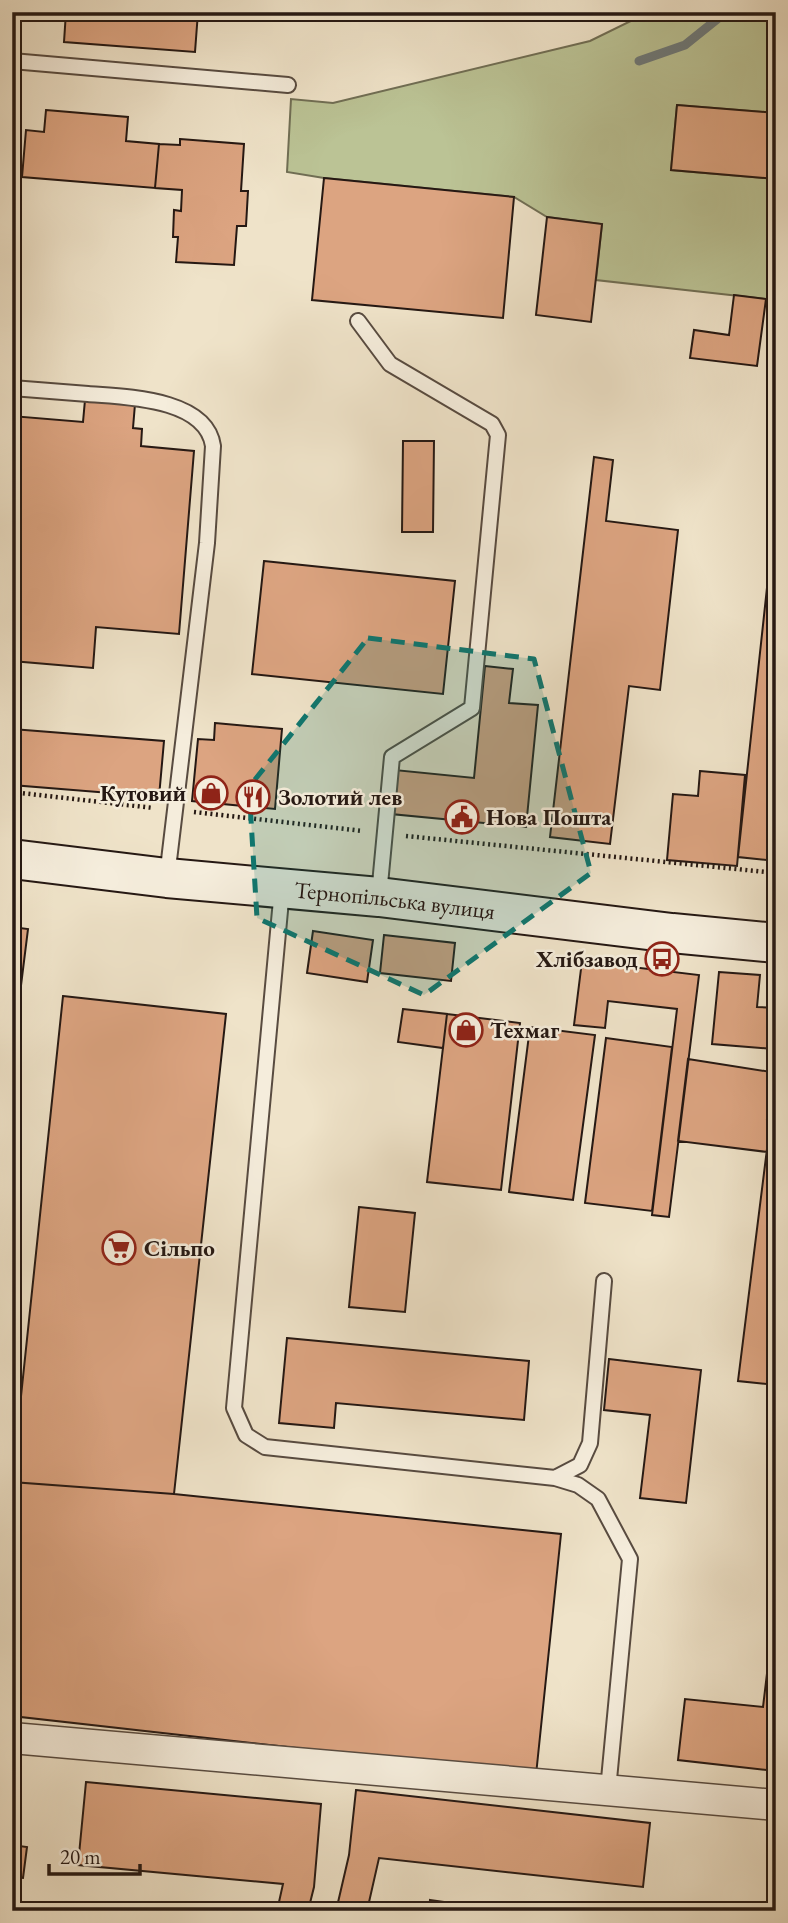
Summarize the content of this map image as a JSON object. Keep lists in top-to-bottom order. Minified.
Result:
{"streets":{"main road":["Тернопільська вулиця"]},"places":{"shop":["Кутовий","Техмаг"],"restaurant":["Золотий лев"],"public building":["Нова Пошта"],"bus stop":["Хлібзавод"],"supermarket":["Сільпо"]},"scale_bar":"20 m"}
